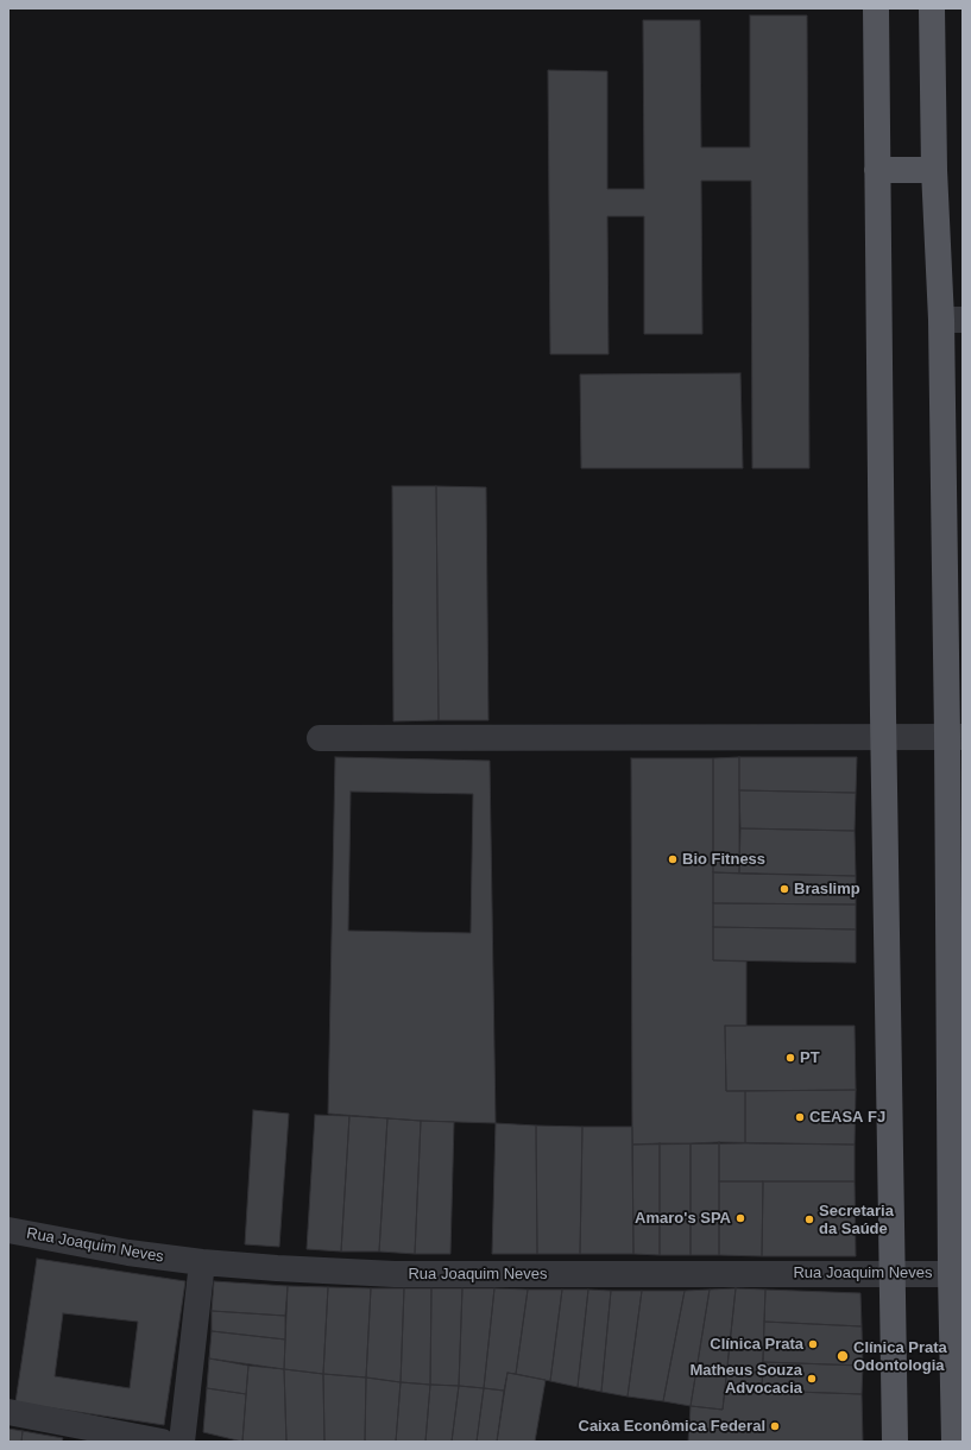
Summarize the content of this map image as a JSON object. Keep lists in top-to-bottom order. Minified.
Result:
{"streets":{"street":["Rua Joaquim Neves"]},"places":["Bio Fitness","Braslimp","PT","CEASA FJ","Amaro's SPA","Secretaria da Saúde","Clínica Prata","Clínica Prata Odontologia","Matheus Souza Advocacia","Caixa Econômica Federal"]}
